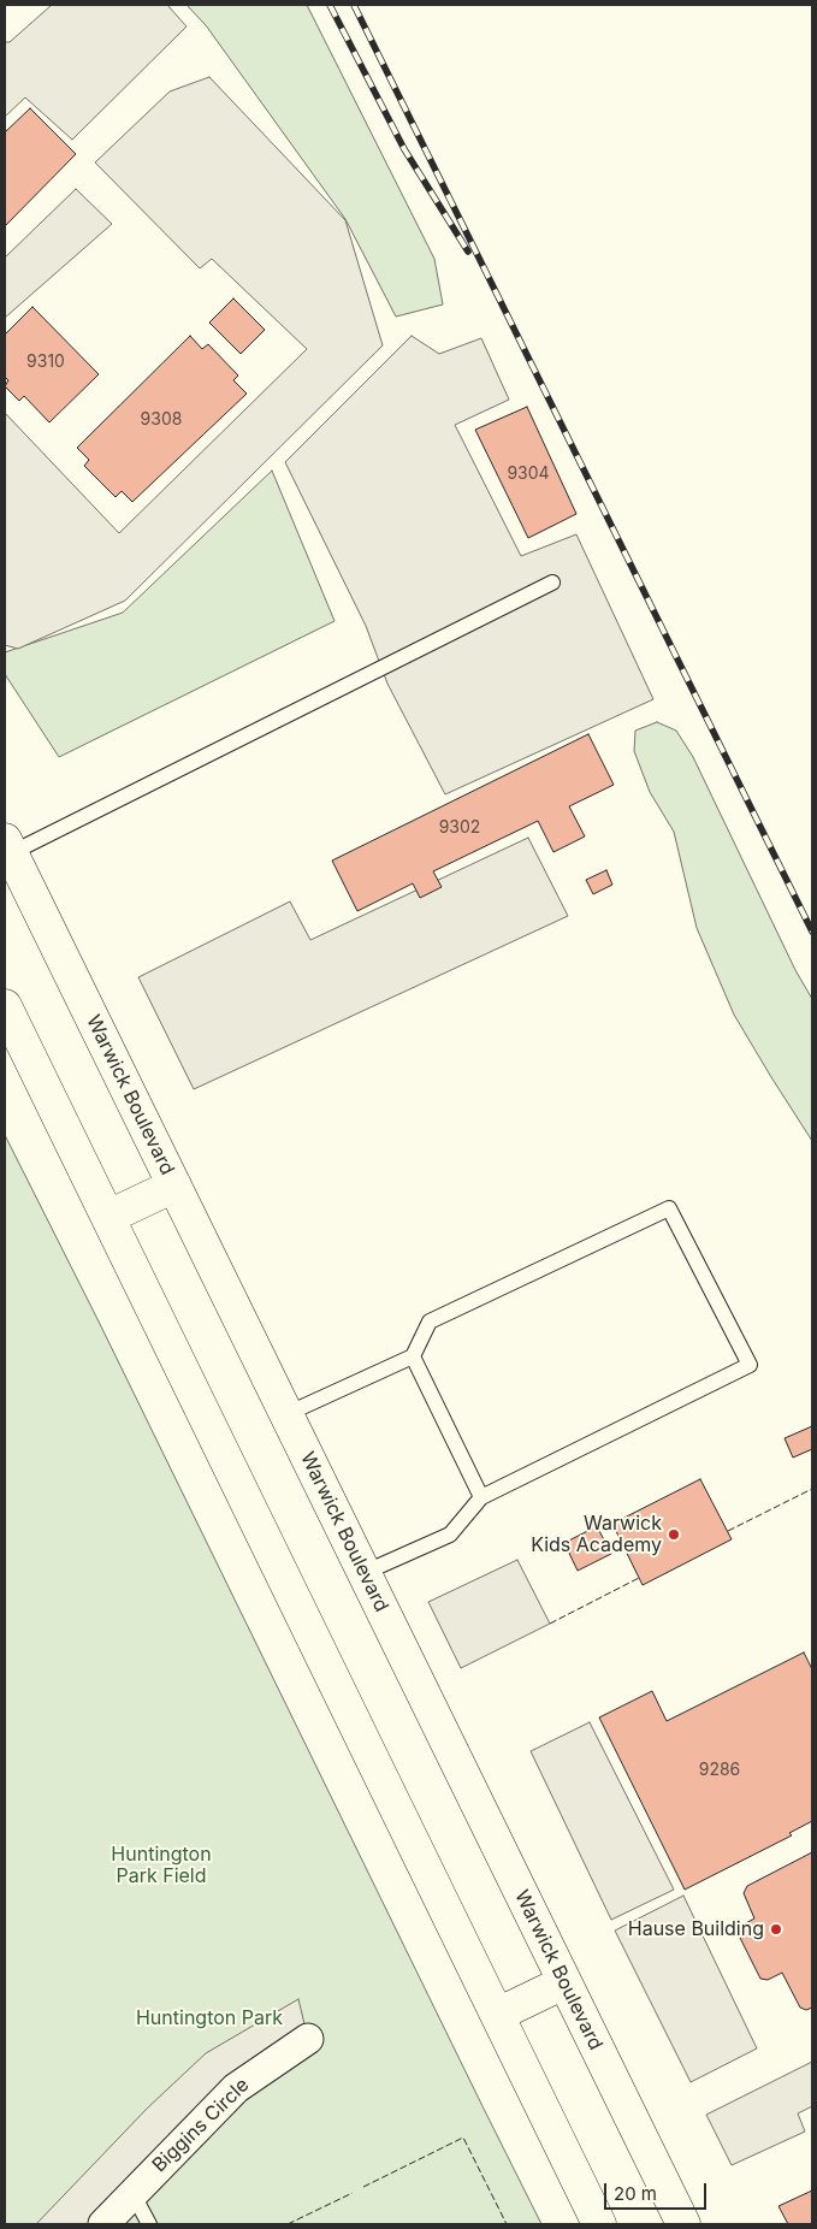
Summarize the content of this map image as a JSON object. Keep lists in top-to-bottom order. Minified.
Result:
{"streets":{"main road":["Warwick Boulevard"],"street":["Biggins Circle"]},"parks":["Huntington Park Field","Huntington Park"],"places":["Warwick Kids Academy","Hause Building"],"house_numbers":["9310","9308","9304","9302","9286"],"scale_bar":"20 m"}
